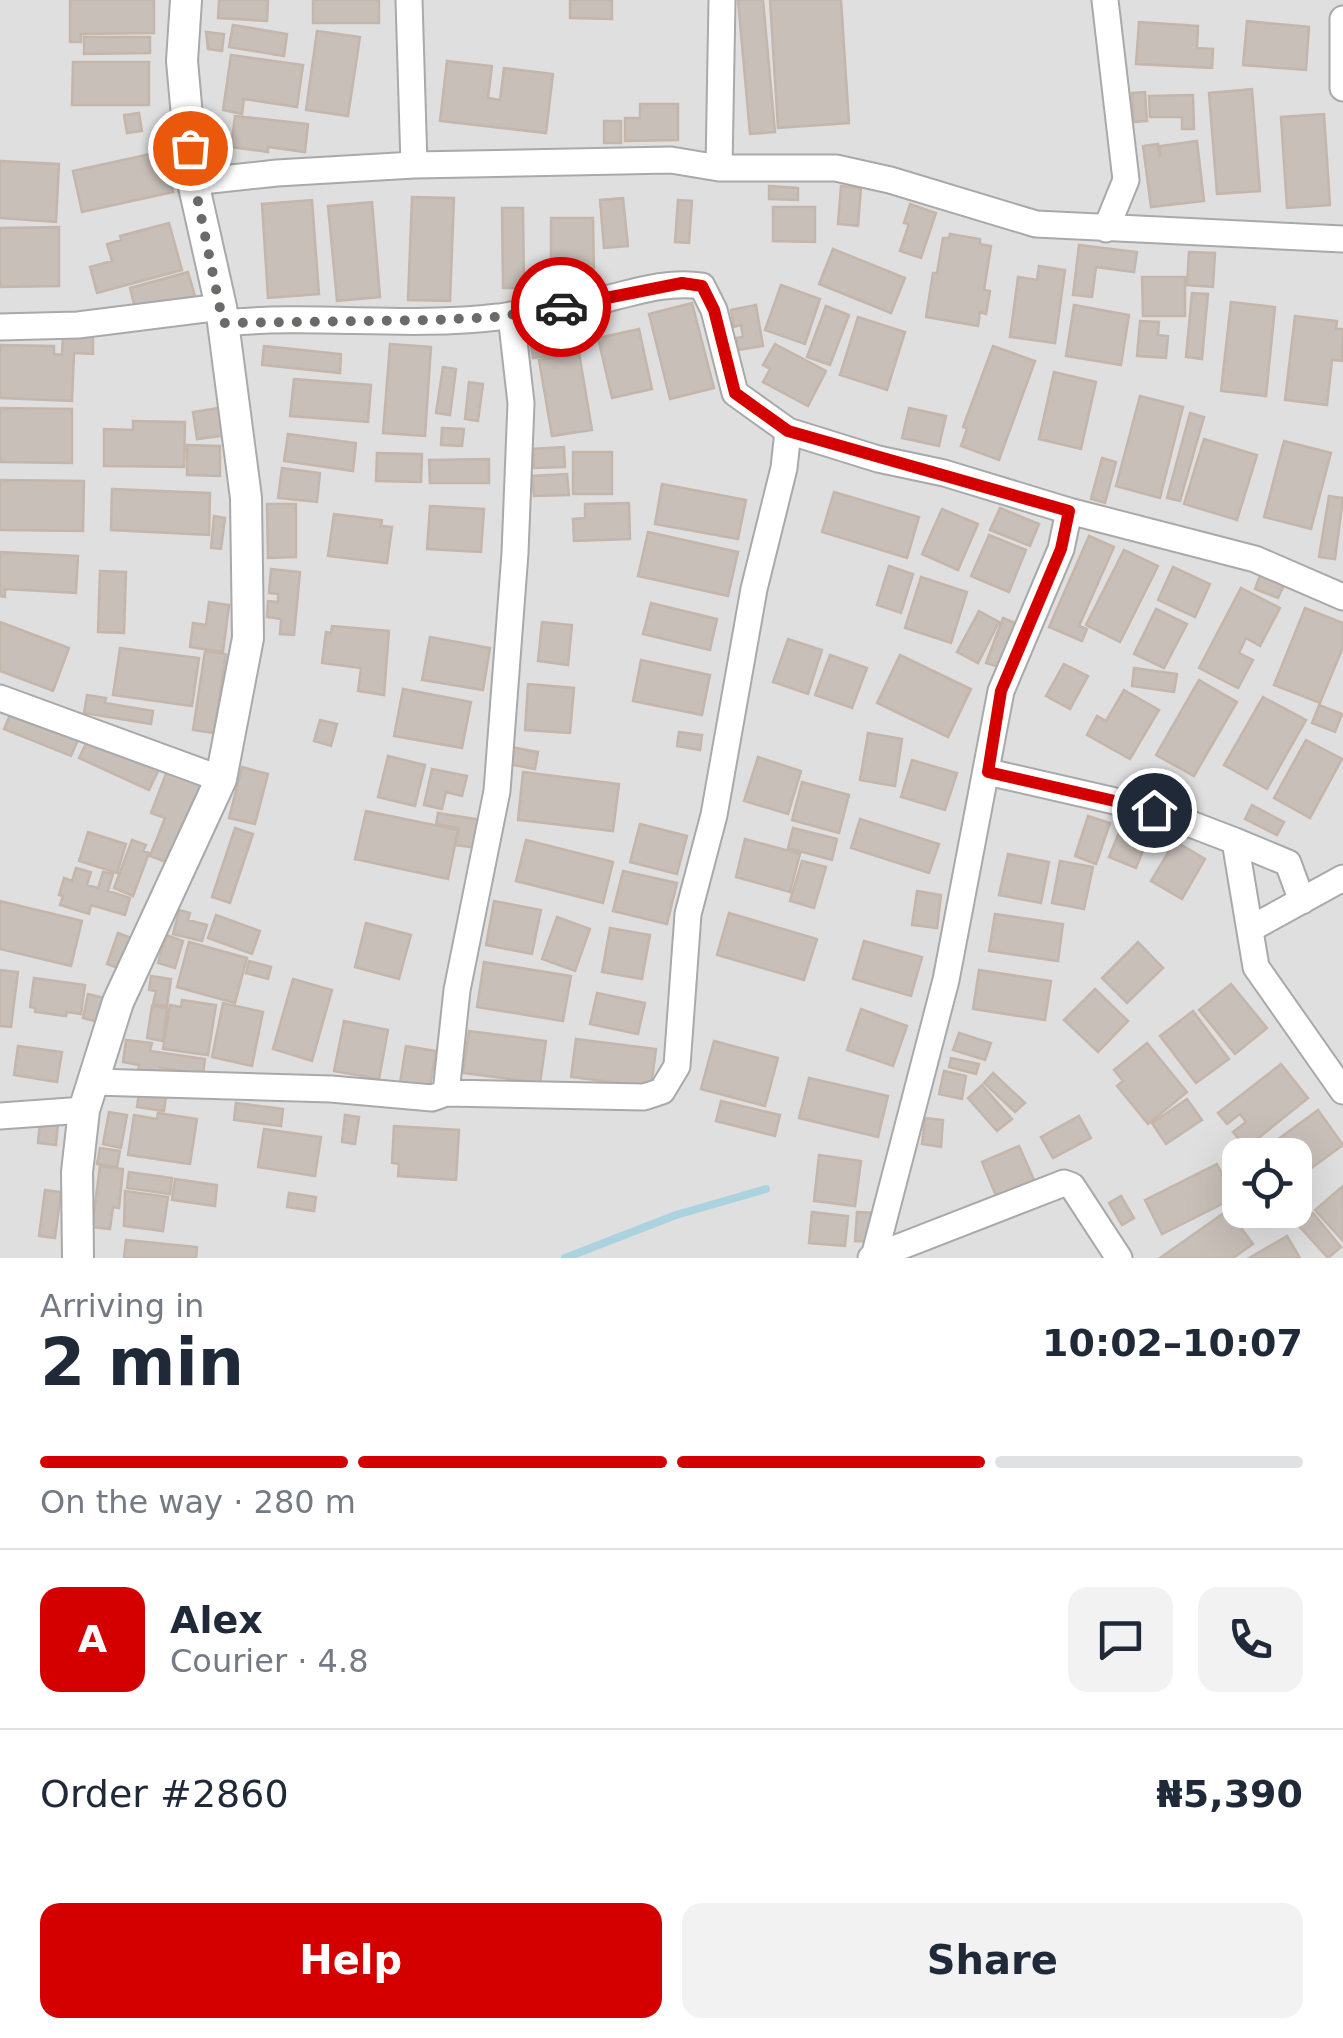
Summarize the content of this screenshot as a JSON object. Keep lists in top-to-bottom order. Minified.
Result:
{"page":{"heading":["2 min","Arriving in","10:02–10:07"],"panel":["Alex","Courier · 4.8","Order #2860","₦5,390"],"bar":"On the way · 280 m","round":"A","buttons":["Help","Share"]}}
